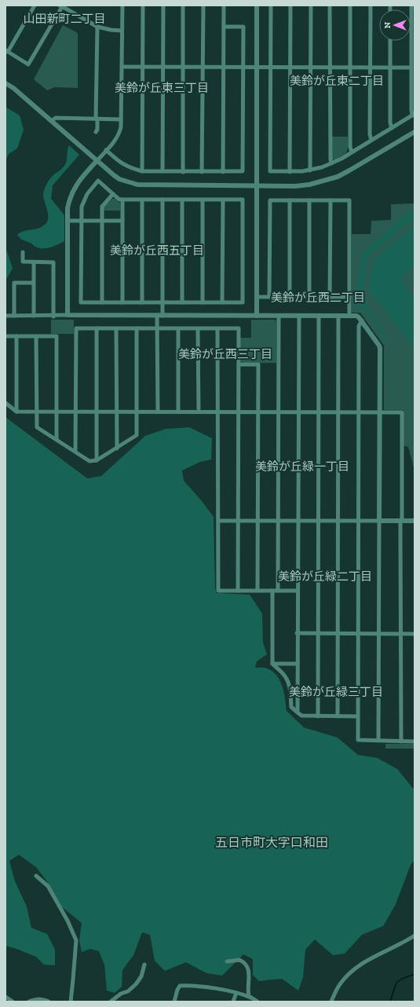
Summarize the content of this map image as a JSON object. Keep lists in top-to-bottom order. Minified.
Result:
{"districts":["山田新町二丁目","美鈴が丘東二丁目","美鈴が丘東三丁目","美鈴が丘西五丁目","美鈴が丘西二丁目","美鈴が丘西三丁目","美鈴が丘緑一丁目","美鈴が丘緑二丁目","美鈴が丘緑三丁目","五日市町大字口和田"],"north":"left"}
